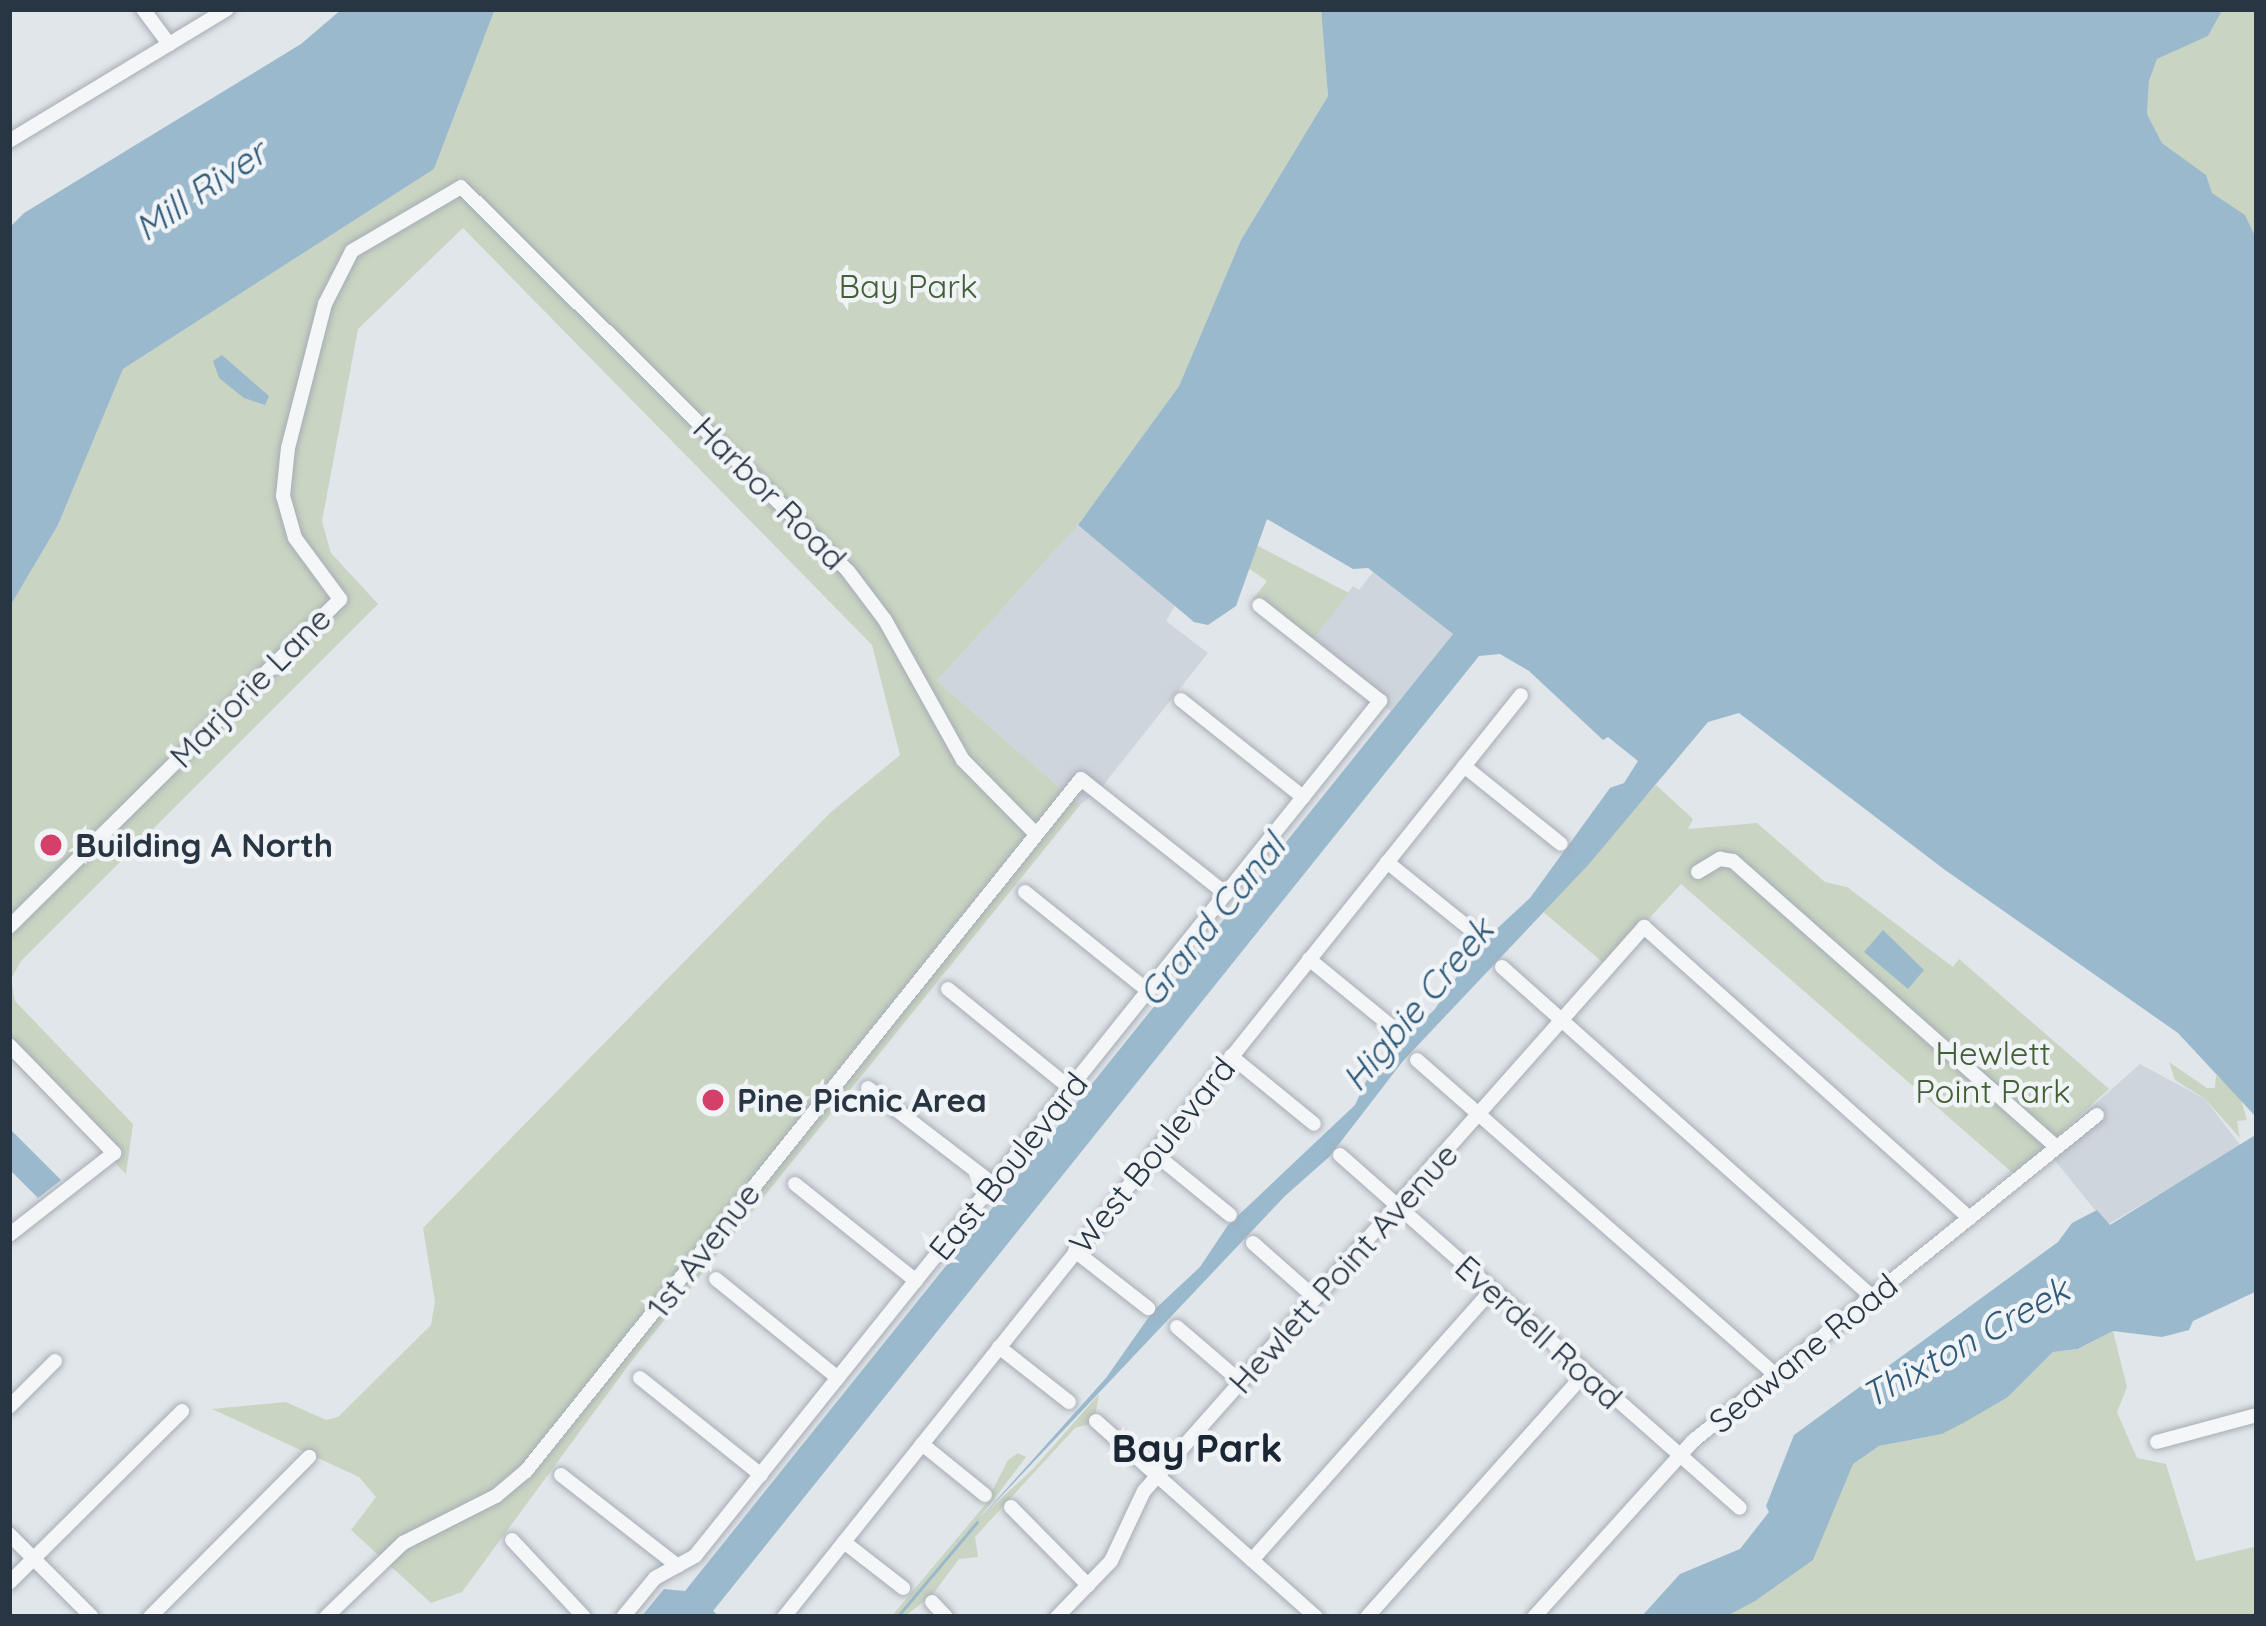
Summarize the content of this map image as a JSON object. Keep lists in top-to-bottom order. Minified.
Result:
{"streets":{"street":["Harbor Road","Marjorie Lane","West Boulevard","East Boulevard","1st Avenue","Hewlett Point Avenue","Everdell Road","Seawane Road"]},"crossings":[["Harbor Road","Marjorie Lane"],["Harbor Road","1st Avenue"],["East Boulevard","1st Avenue"],["Hewlett Point Avenue","Everdell Road"],["Hewlett Point Avenue","Seawane Road"],["Everdell Road","Seawane Road"]],"districts":["Bay Park"],"water":["Mill River","Grand Canal","Higbie Creek","Thixton Creek"],"parks":["Bay Park","Hewlett Point Park"],"places":["Building A North","Pine Picnic Area"]}
